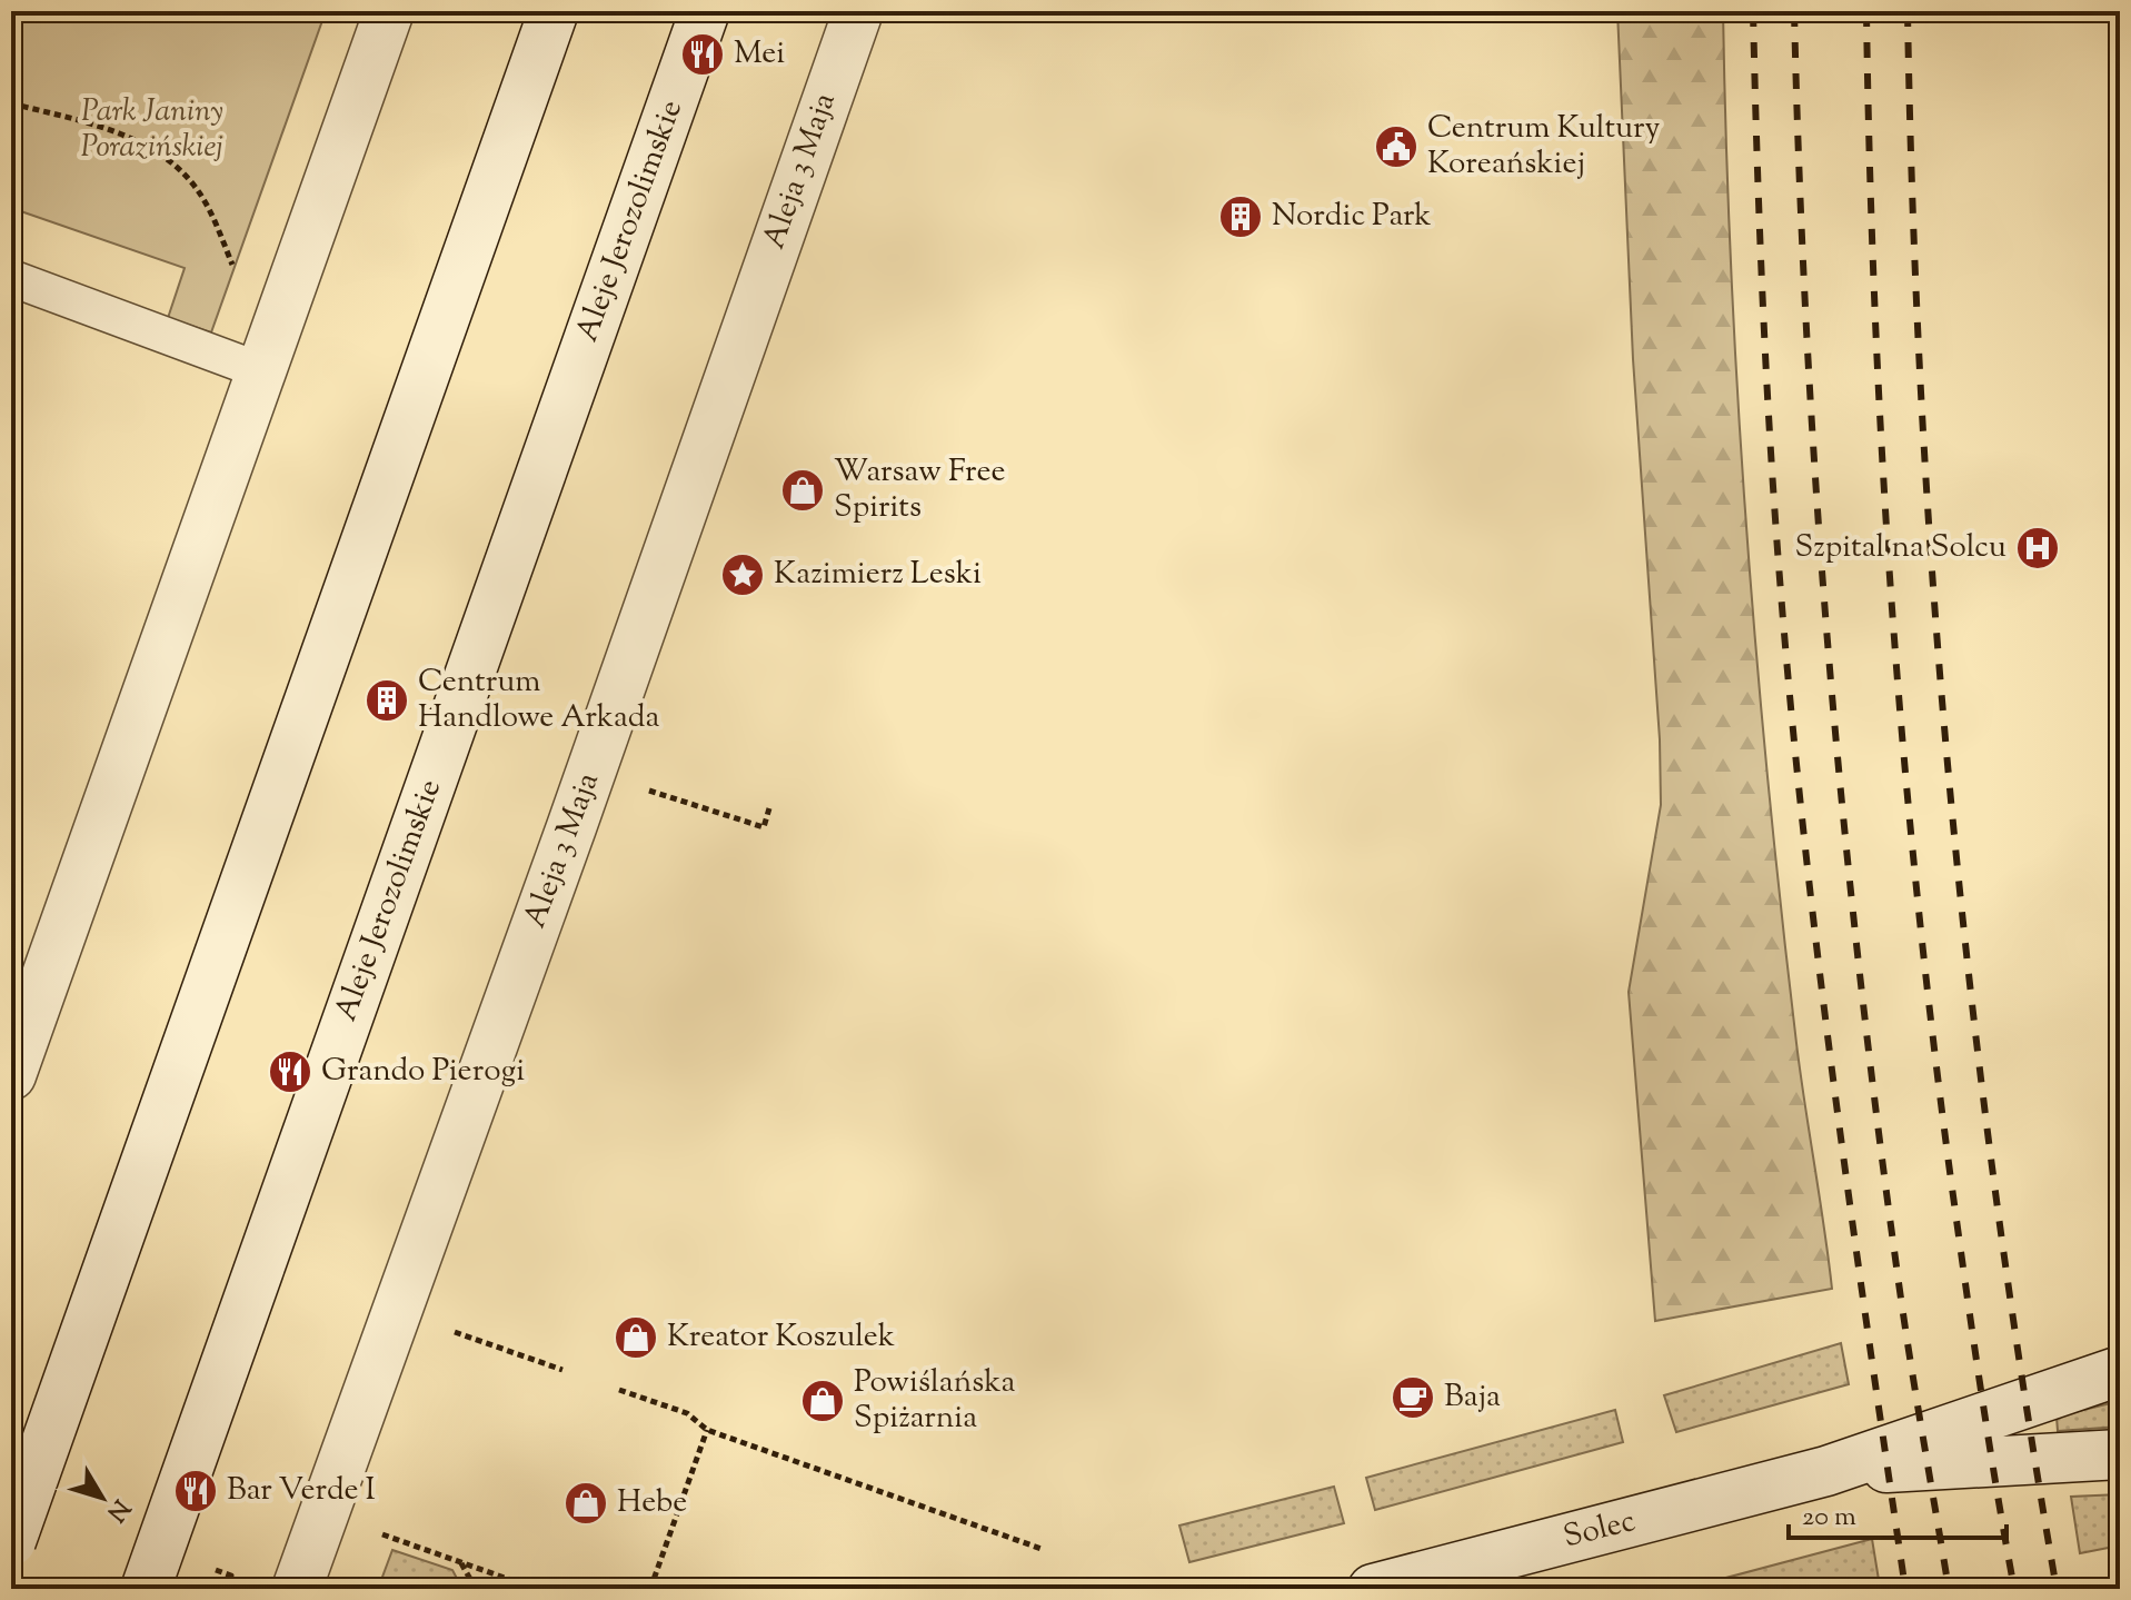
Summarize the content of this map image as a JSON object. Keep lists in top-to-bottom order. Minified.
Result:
{"streets":{"street":["Aleja 3 Maja","Aleje Jerozolimskie","Solec"]},"parks":["Park Janiny Porazińskiej"],"places":{"restaurant":["Mei","Grando Pierogi","Bar Verde I"],"public building":["Centrum Kultury Koreańskiej"],"building":["Nordic Park","Centrum Handlowe Arkada"],"shop":["Warsaw Free Spirits","Kreator Koszulek","Powiślańska Spiżarnia","Hebe"],"hospital":["Szpital na Solcu"],"place":["Kazimierz Leski"],"cafe":["Baja"]},"scale_bar":"20 m","north":"bottom right"}
